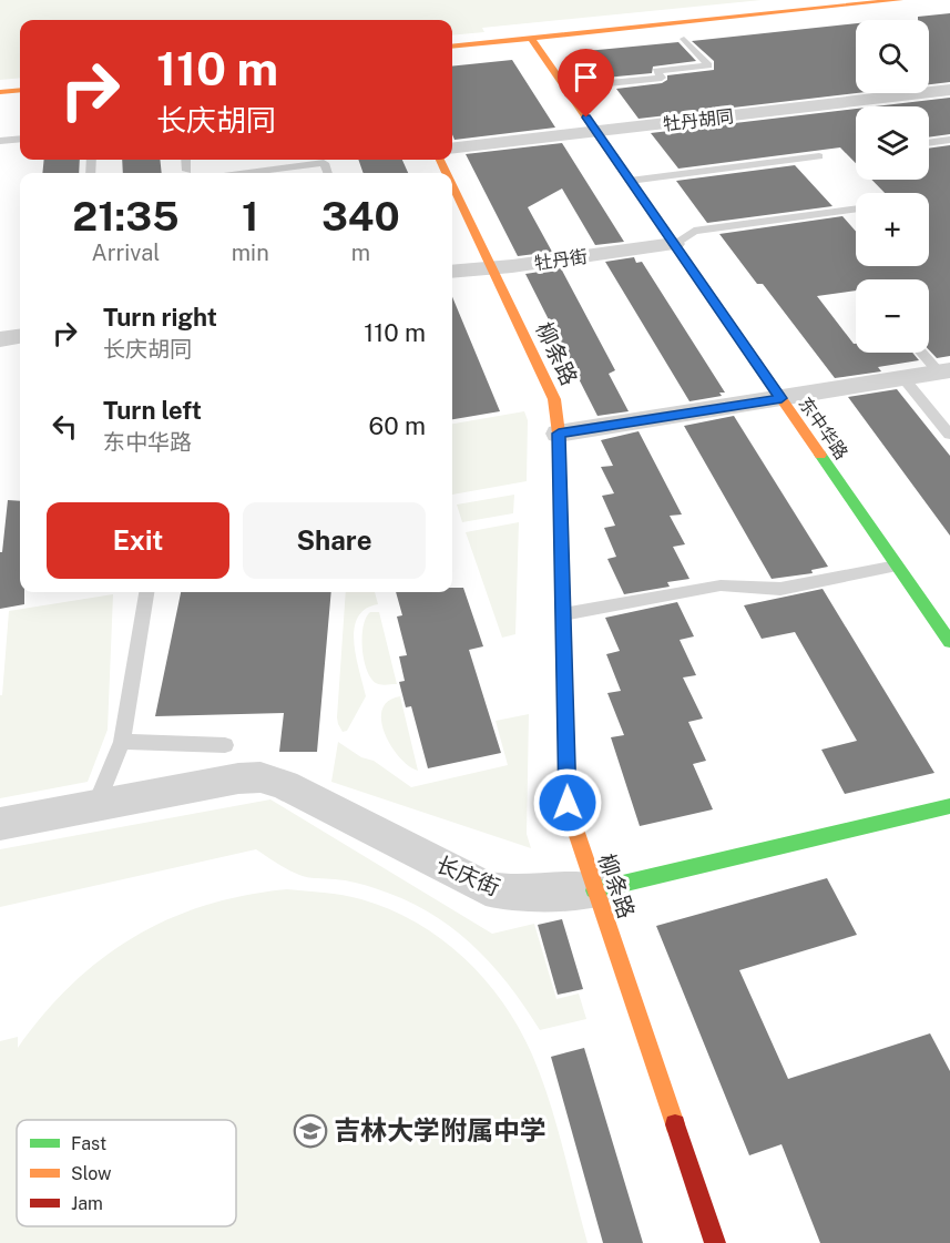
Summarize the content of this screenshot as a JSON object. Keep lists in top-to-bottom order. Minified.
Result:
{"streets":{"street":["牡丹胡同","牡丹街","柳条路","东中华路","长庆街"]},"crossings":[["牡丹胡同","东中华路"],["牡丹街","柳条路"],["牡丹街","东中华路"],["柳条路","长庆街"]],"places":{"school or university":["吉林大学附属中学"]},"legend":["Fast","Slow","Jam"],"page":{"map_buttons":["+","−"],"turn":["110 m","长庆胡同"],"eta":["21:35","Arrival","1","min","340","m"],"list":[{"name":"Turn right","note":"长庆胡同","value":"110 m"},{"name":"Turn left","note":"东中华路","value":"60 m"}],"buttons":["Exit","Share"]}}
